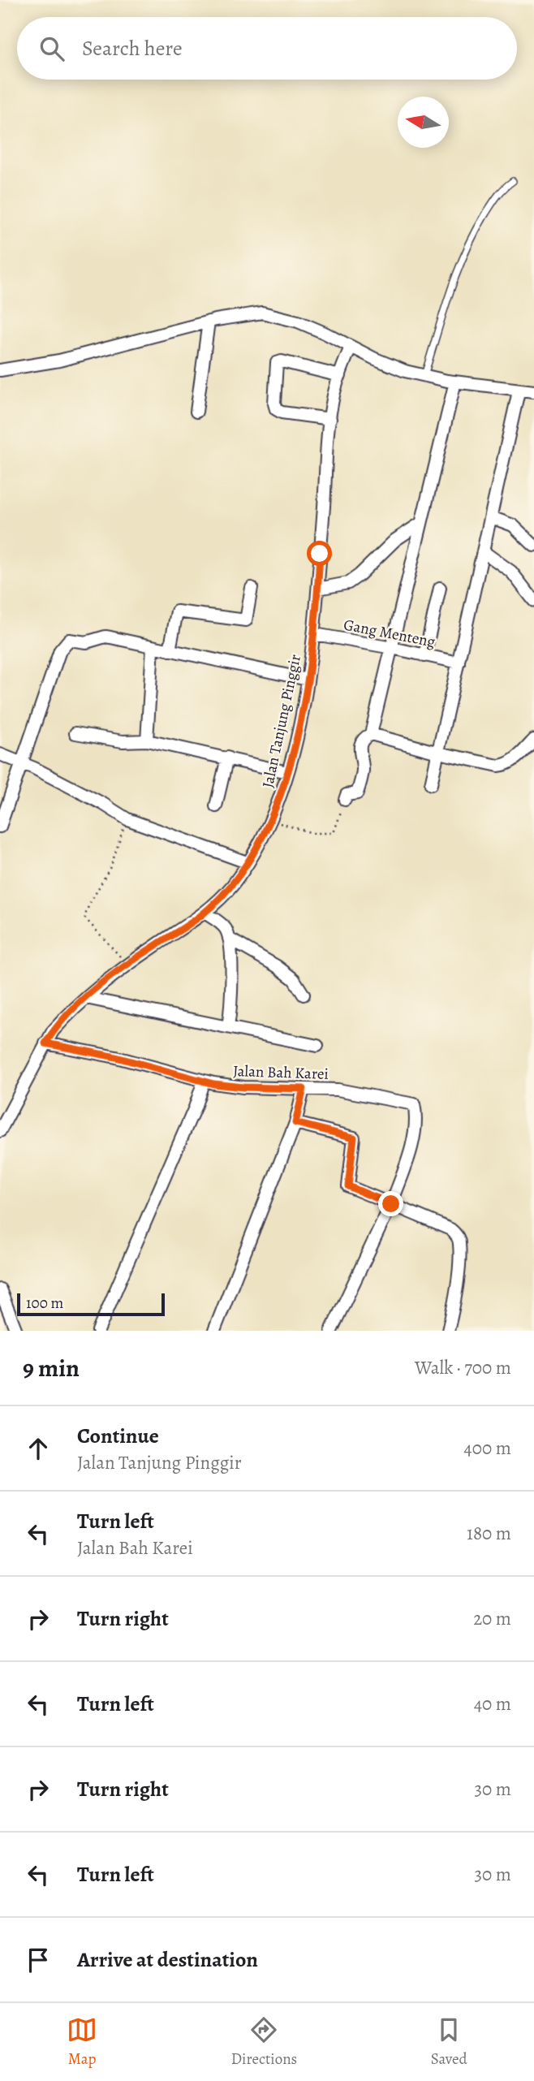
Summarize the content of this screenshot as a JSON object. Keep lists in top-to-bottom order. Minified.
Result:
{"streets":{"street":["Gang Menteng","Jalan Tanjung Pinggir","Jalan Bah Karei"]},"crossings":[["Gang Menteng","Jalan Tanjung Pinggir"],["Jalan Tanjung Pinggir","Jalan Bah Karei"]],"scale_bar":"100 m","north":"left","page":{"search":"Search here","scale":"100 m","heading":["9 min","Walk · 700 m"],"list":[["Continue","Jalan Tanjung Pinggir","400 m"],["Turn left","Jalan Bah Karei","180 m"],["Turn right","20 m"],["Turn left","40 m"],["Turn right","30 m"],["Turn left","30 m"],"Arrive at destination"],"nav":["Map","Directions","Saved"]}}
